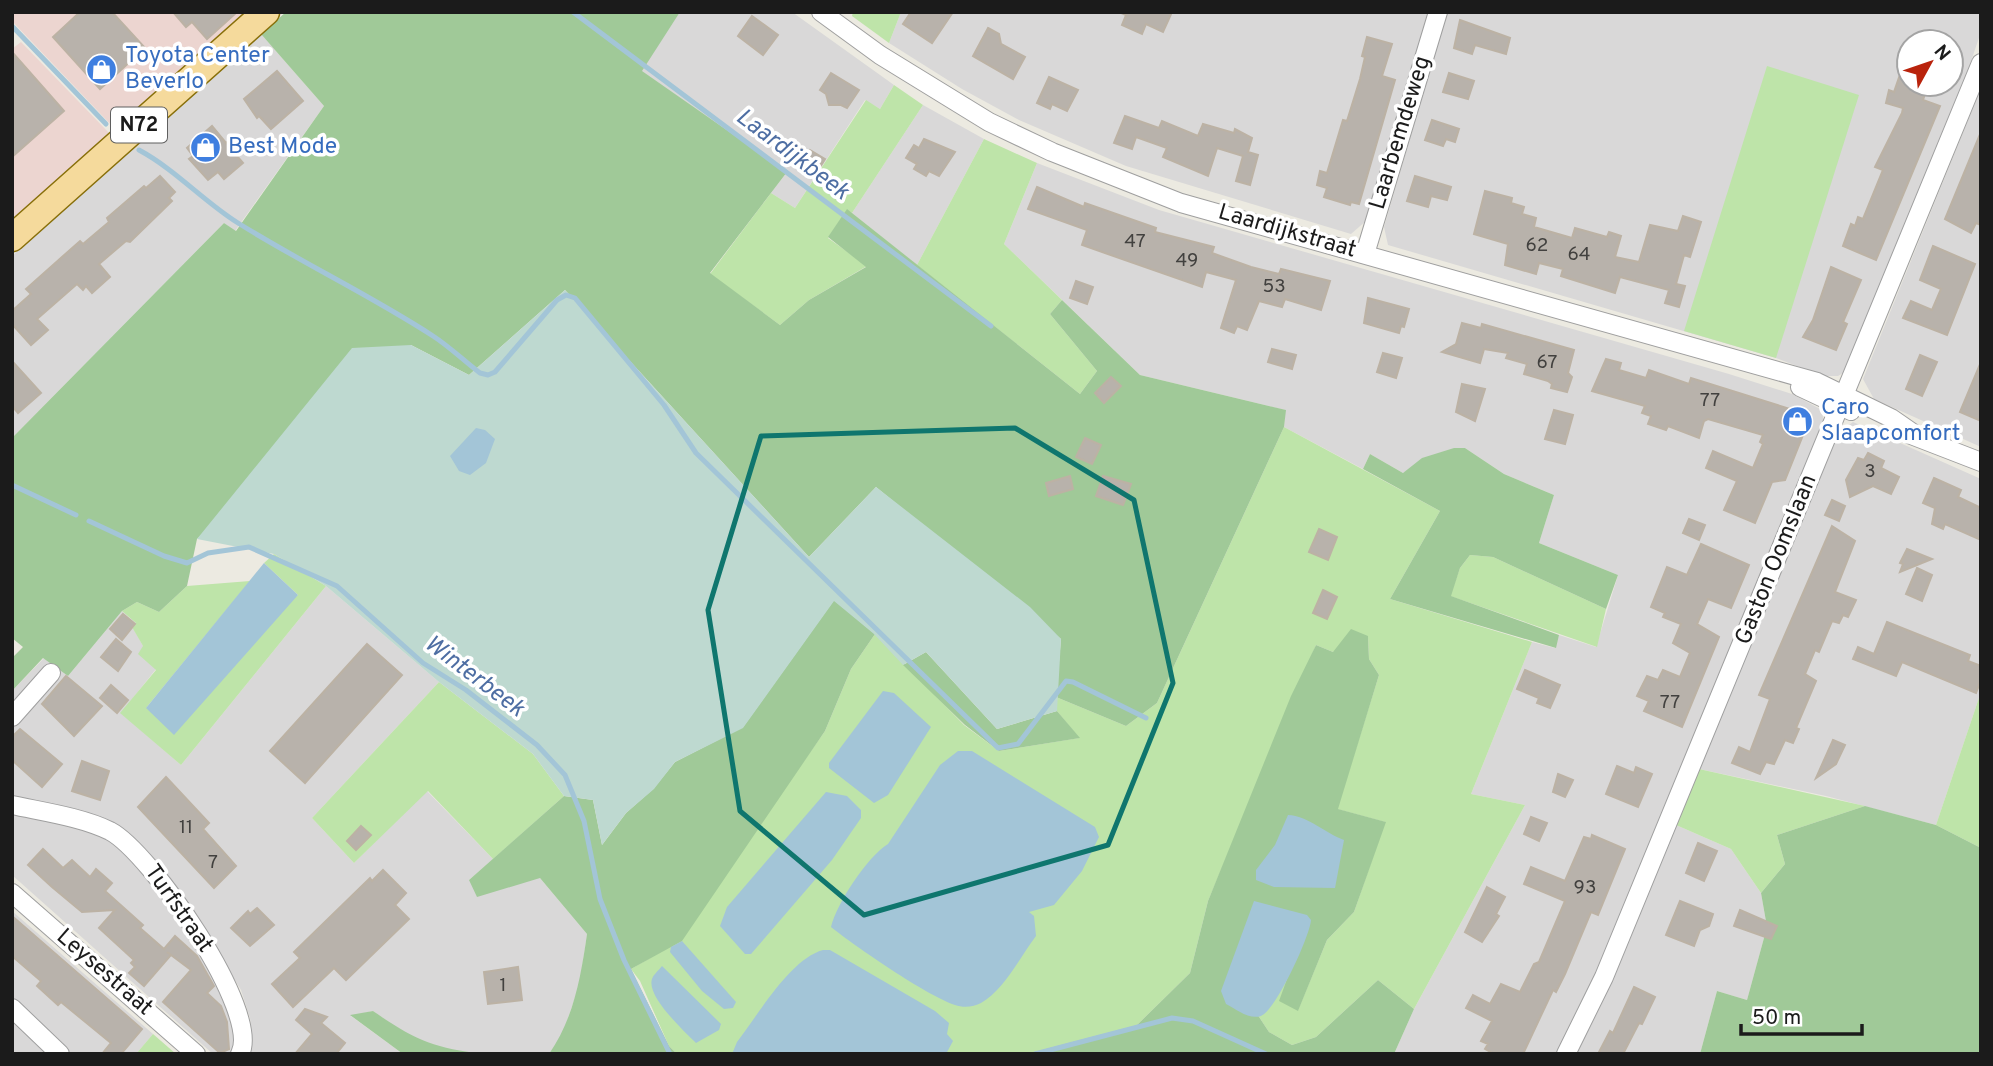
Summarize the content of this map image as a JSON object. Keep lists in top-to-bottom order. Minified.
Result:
{"streets":{"main road":["N72"],"street":["Laarbemdeweg","Laardijkstraat","Gaston Oomslaan","Turfstraat","Leysestraat"]},"crossings":[["Laarbemdeweg","Laardijkstraat"],["Laardijkstraat","Gaston Oomslaan"]],"water":["Laardijkbeek","Winterbeek"],"places":{"shop":["Toyota Center Beverlo","Best Mode","Caro Slaapcomfort"]},"house_numbers":["47","62","64","49","53","67","77","3","77","11","7","93","1"],"scale_bar":"50 m","north":"top right"}
